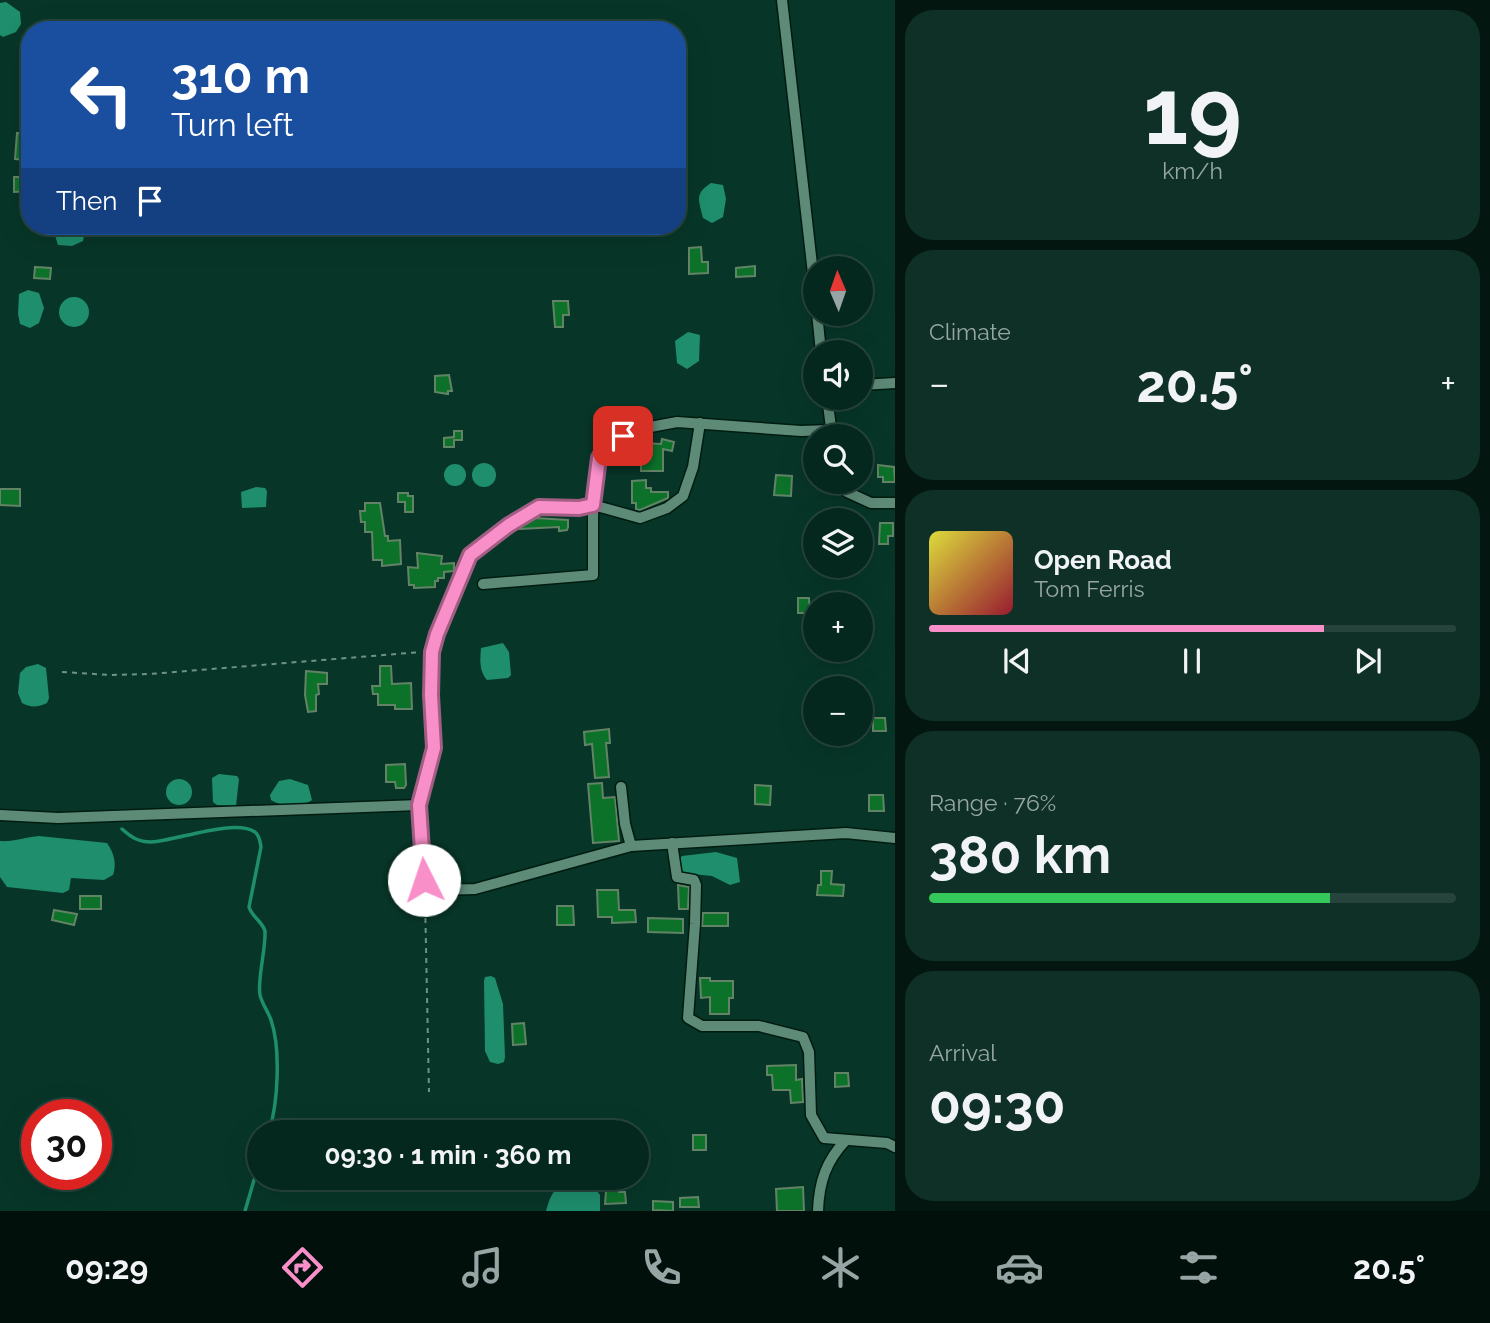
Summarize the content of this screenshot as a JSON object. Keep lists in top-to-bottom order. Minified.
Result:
{"north":"top","page":{"tile":[["19","km/h"],"Climate",["Range · 76%","380 km"],["Arrival","09:30"]],"turn":["310 m","Turn left"],"then":"Then","map_buttons":["+","−"],"heat":["−","20.5°","+"],"song":["Open Road","Tom Ferris"],"limit":"30","trip":"09:30 · 1 min · 360 m","tabs":["09:29","20.5°"]}}
